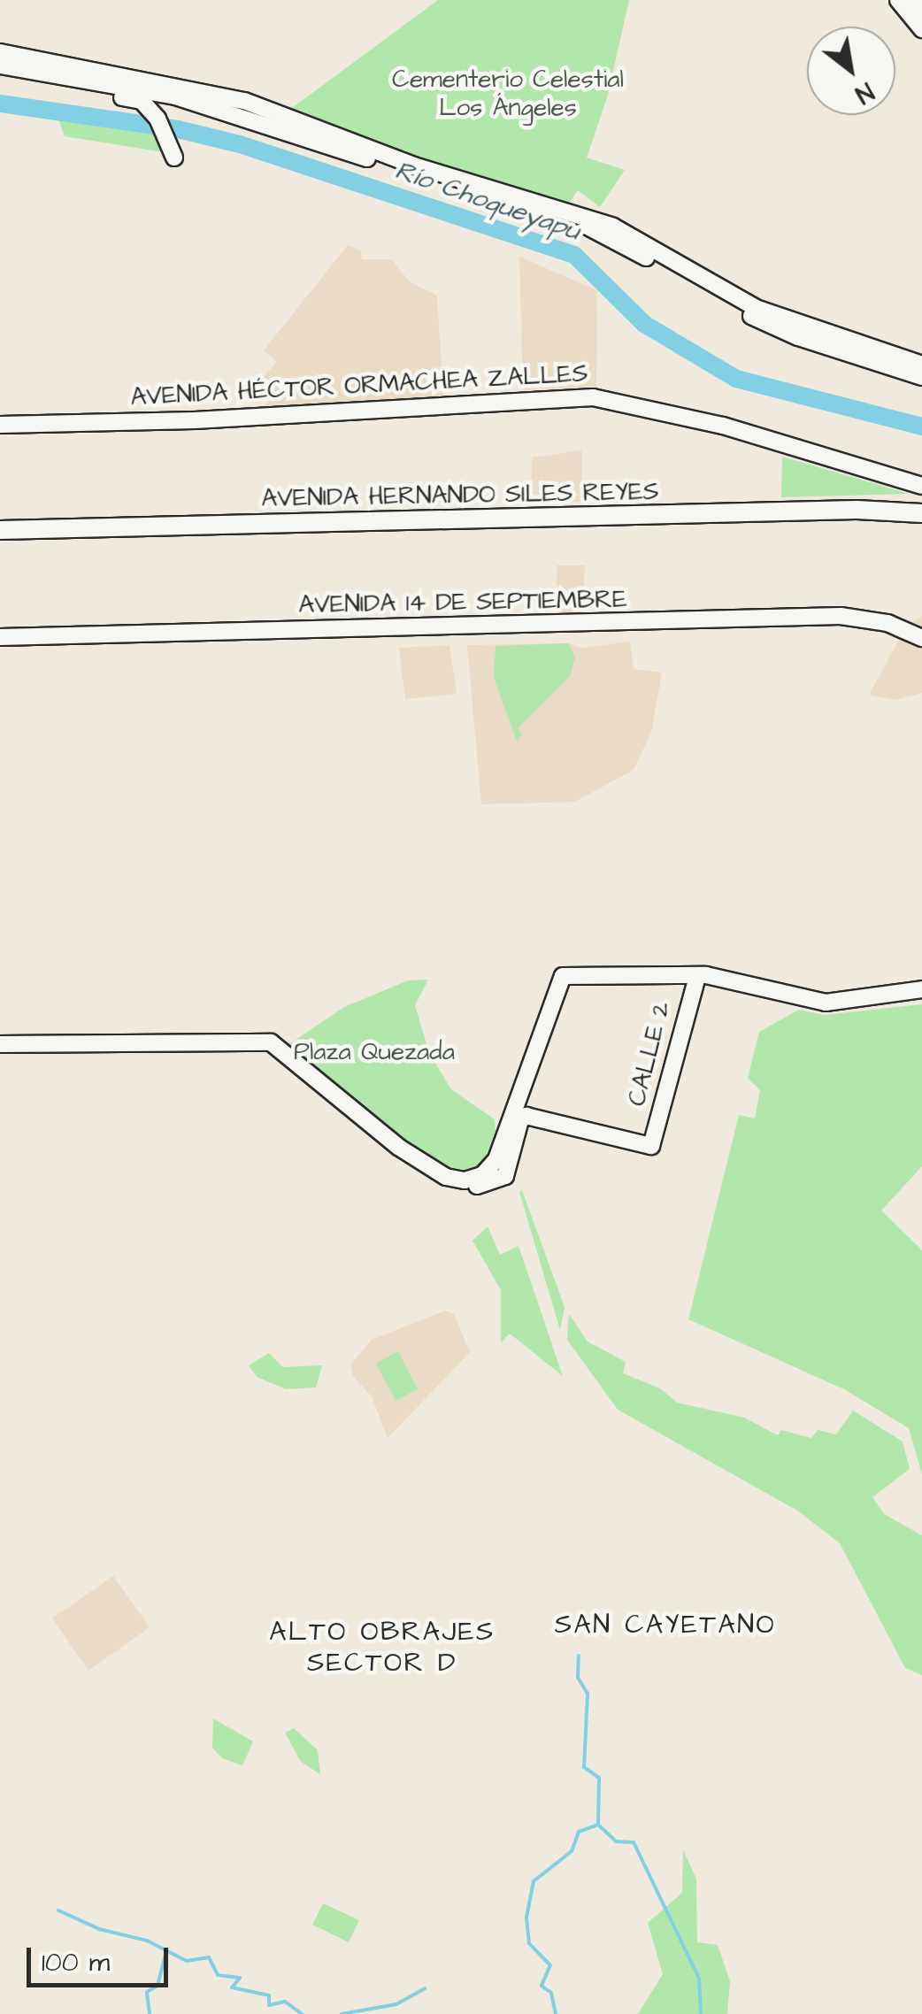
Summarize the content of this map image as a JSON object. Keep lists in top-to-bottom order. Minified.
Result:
{"streets":{"main road":["AVENIDA HÉCTOR ORMACHEA ZALLES","AVENIDA HERNANDO SILES REYES","AVENIDA 14 DE SEPTIEMBRE","CALLE 2"]},"districts":["SAN CAYETANO","ALTO OBRAJES SECTOR D"],"water":["Río Choqueyapu"],"parks":["Cementerio Celestial Los Ángeles","Plaza Quezada"],"scale_bar":"100 m","north":"bottom right"}
